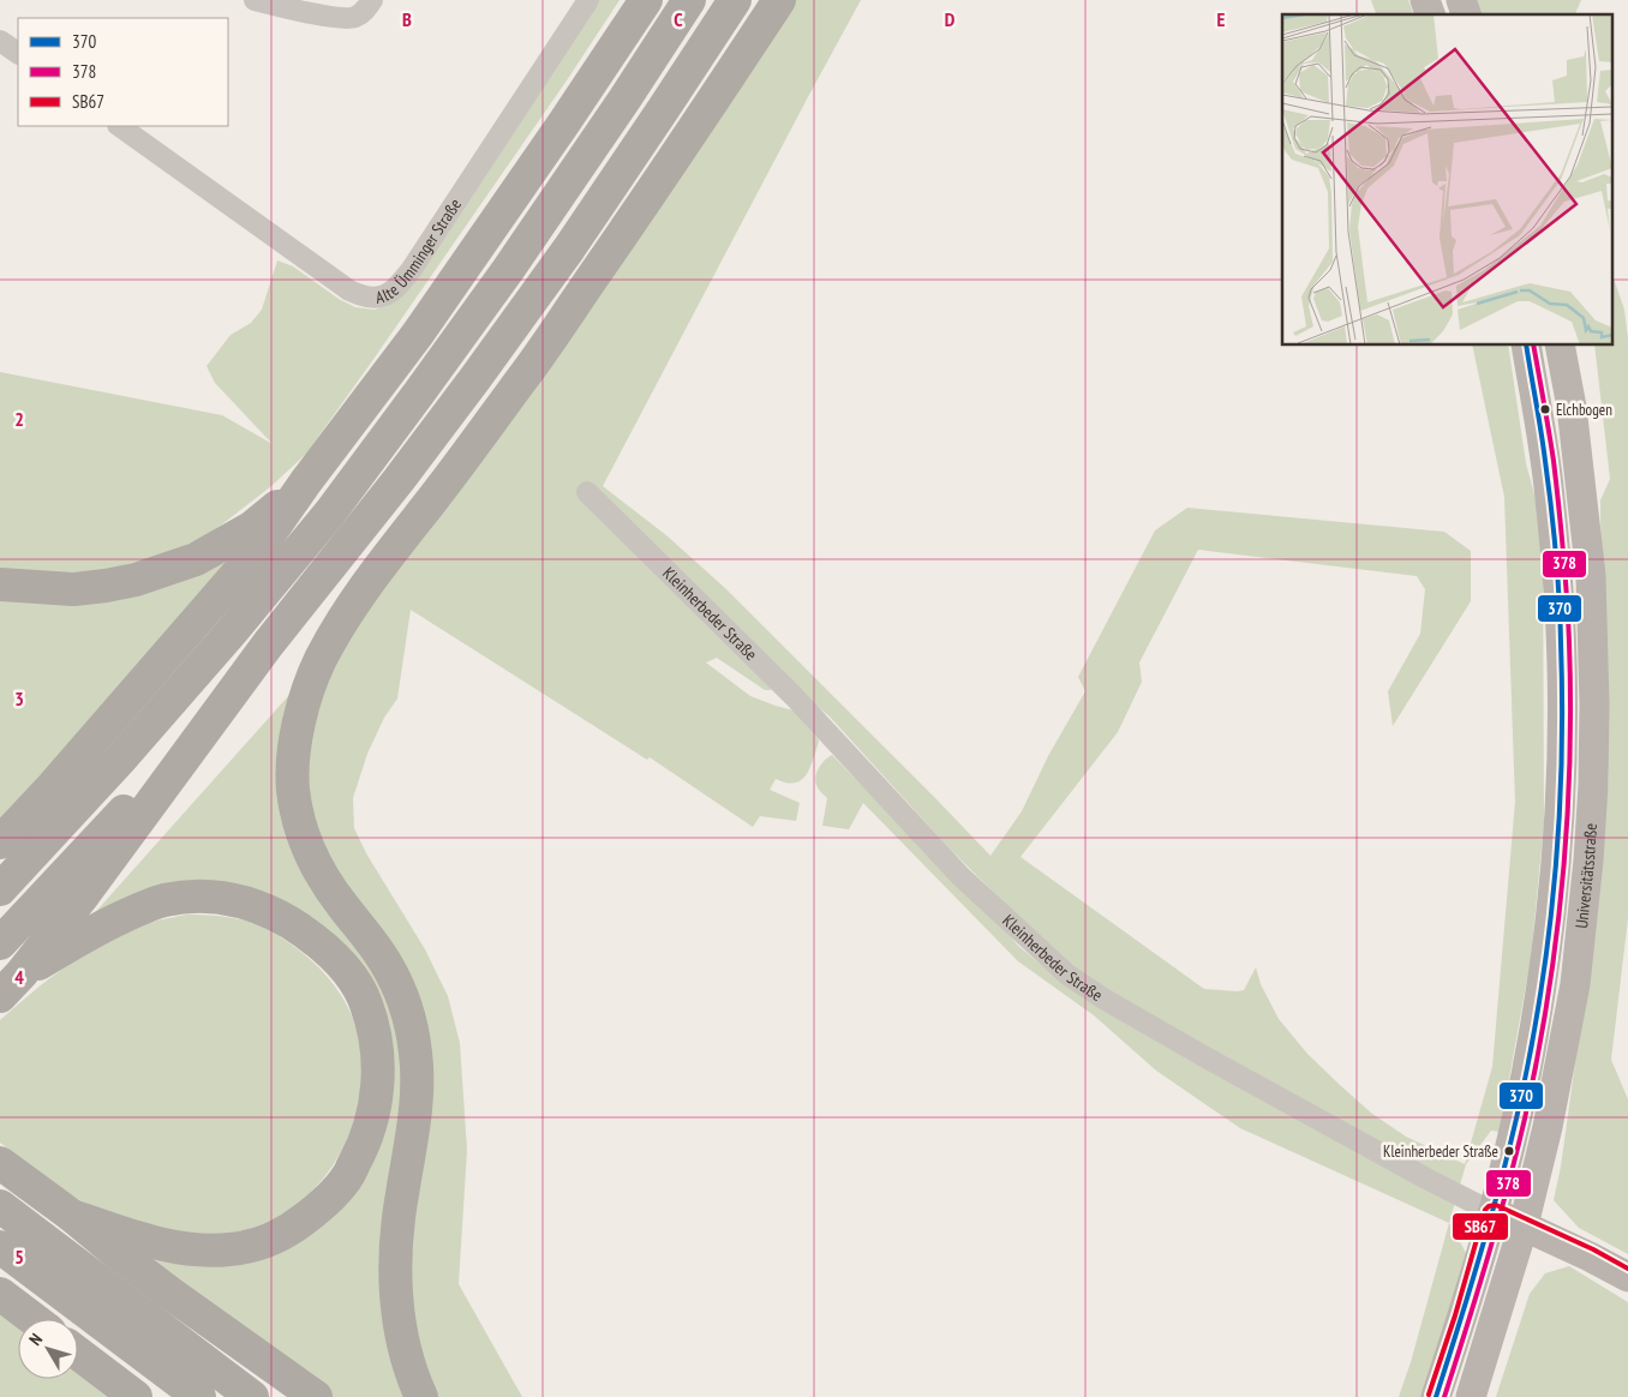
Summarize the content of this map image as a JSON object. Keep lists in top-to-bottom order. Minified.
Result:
{"streets":{"main road":["Kleinherbeder Straße","Universitätsstraße"],"street":["Alte Ümminger Straße"]},"crossings":[["Kleinherbeder Straße","Universitätsstraße"]],"places":["Elchbogen","Kleinherbeder Straße"],"lines":["transit line 370","transit line 378","transit line SB67"],"legend":["370","378","SB67"],"north":"top left","grid":{"columns":["B","C","D","E"],"rows":["2","3","4","5"]}}
